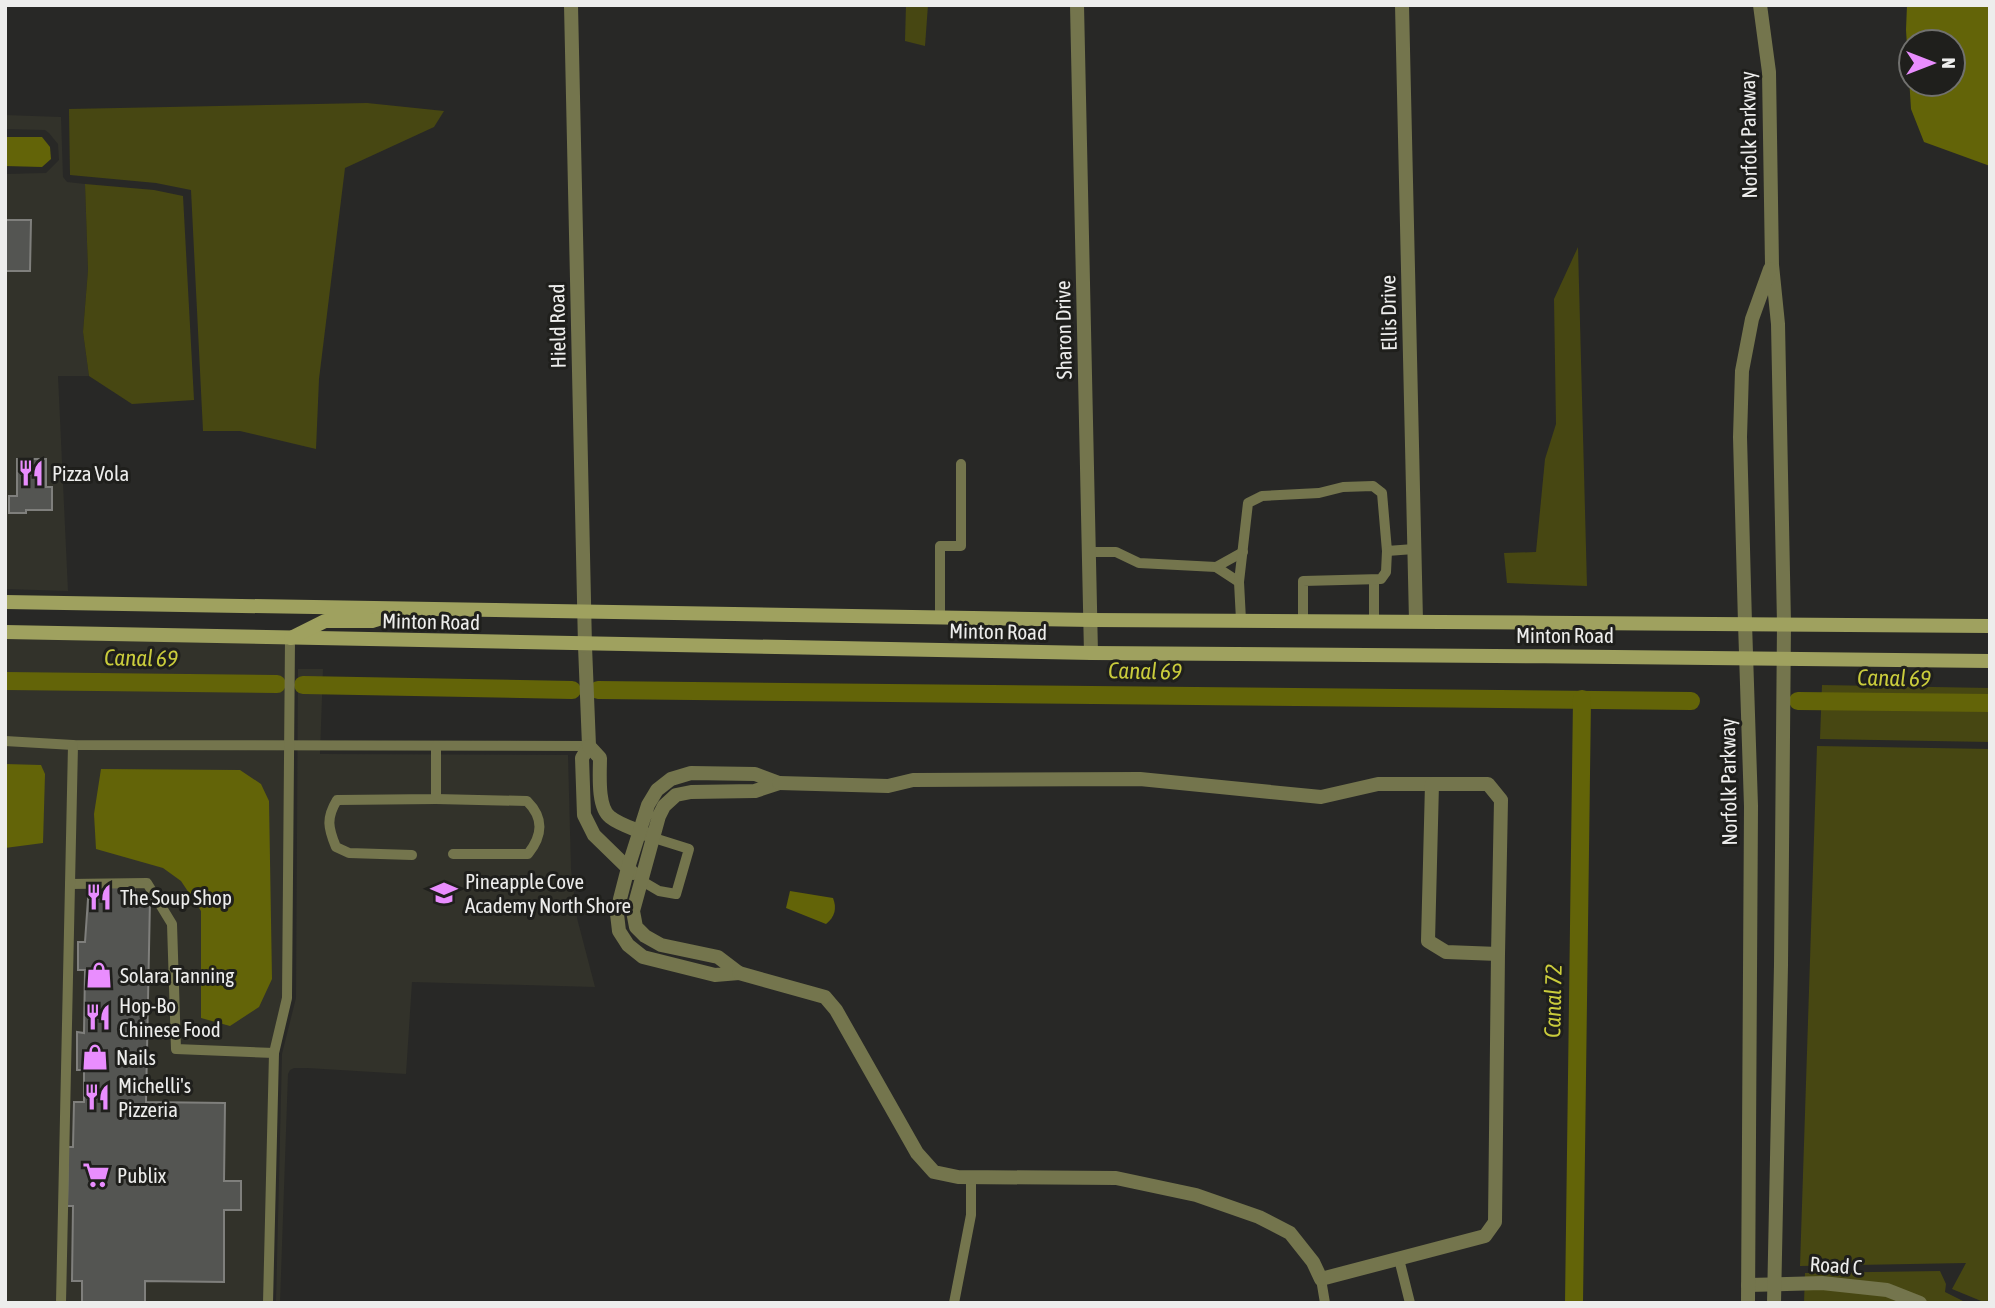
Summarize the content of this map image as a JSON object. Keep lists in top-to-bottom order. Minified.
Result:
{"streets":{"main road":["Minton Road"],"street":["Norfolk Parkway","Ellis Drive","Hield Road","Sharon Drive","Road C"]},"crossings":[["Norfolk Parkway","Minton Road"],["Norfolk Parkway","Road C"],["Ellis Drive","Minton Road"],["Hield Road","Minton Road"],["Sharon Drive","Minton Road"]],"water":["Canal 69","Canal 72"],"places":{"restaurant":["Pizza Vola","The Soup Shop","Hop-Bo Chinese Food","Michelli's Pizzeria"],"school or university":["Pineapple Cove Academy North Shore"],"shop":["Solara Tanning","Nails"],"supermarket":["Publix"]},"north":"right"}
